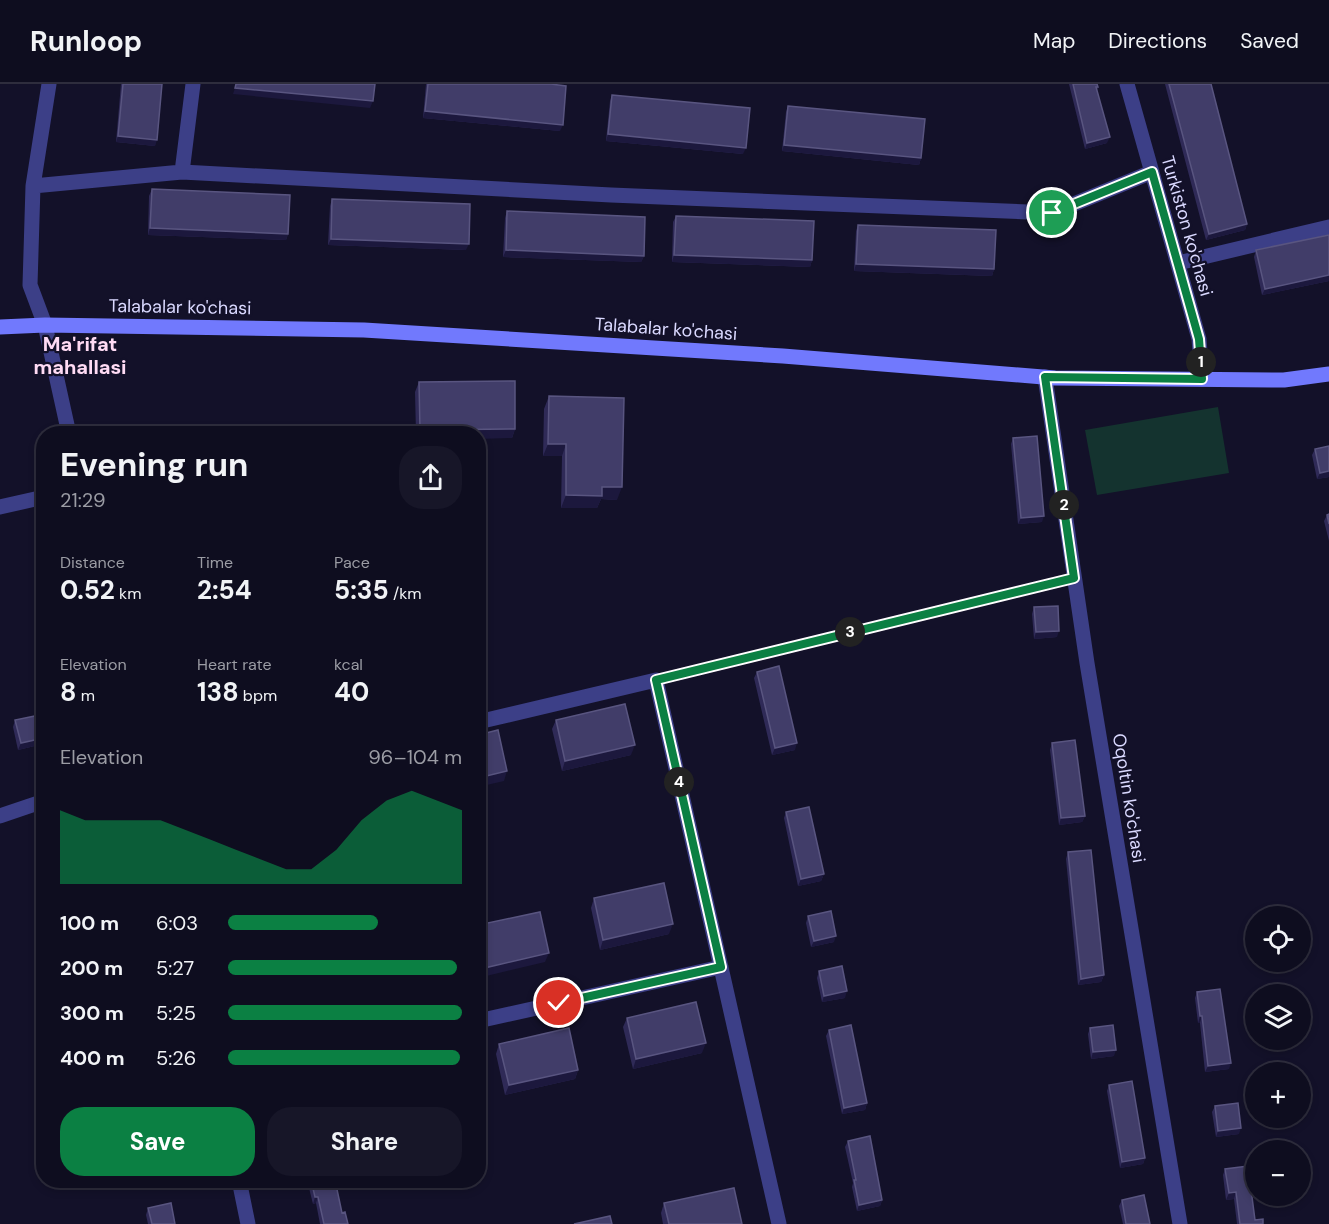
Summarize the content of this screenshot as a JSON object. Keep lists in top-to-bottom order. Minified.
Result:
{"streets":{"street":["Turkiston ko'chasi","Talabalar ko'chasi","Oqoltin ko'chasi"]},"crossings":[["Turkiston ko'chasi","Talabalar ko'chasi"],["Talabalar ko'chasi","Oqoltin ko'chasi"]],"districts":["Ma'rifat mahallasi"],"page":{"header":"Runloop","nav":["Map","Directions","Saved"],"pins":["1","2","3","4"],"heading":["Evening run","21:29"],"stats":[["Distance","0.52 km"],["Time","2:54"],["Pace","5:35 /km"],["Elevation","8 m"],["Heart rate","138 bpm"],["kcal","40"]],"chart":["Elevation","96–104 m"],"list":[{"name":"100 m","note":"6:03"},{"name":"200 m","note":"5:27"},{"name":"300 m","note":"5:25"},{"name":"400 m","note":"5:26"}],"map_buttons":["+","−"],"buttons":["Save","Share"]}}
